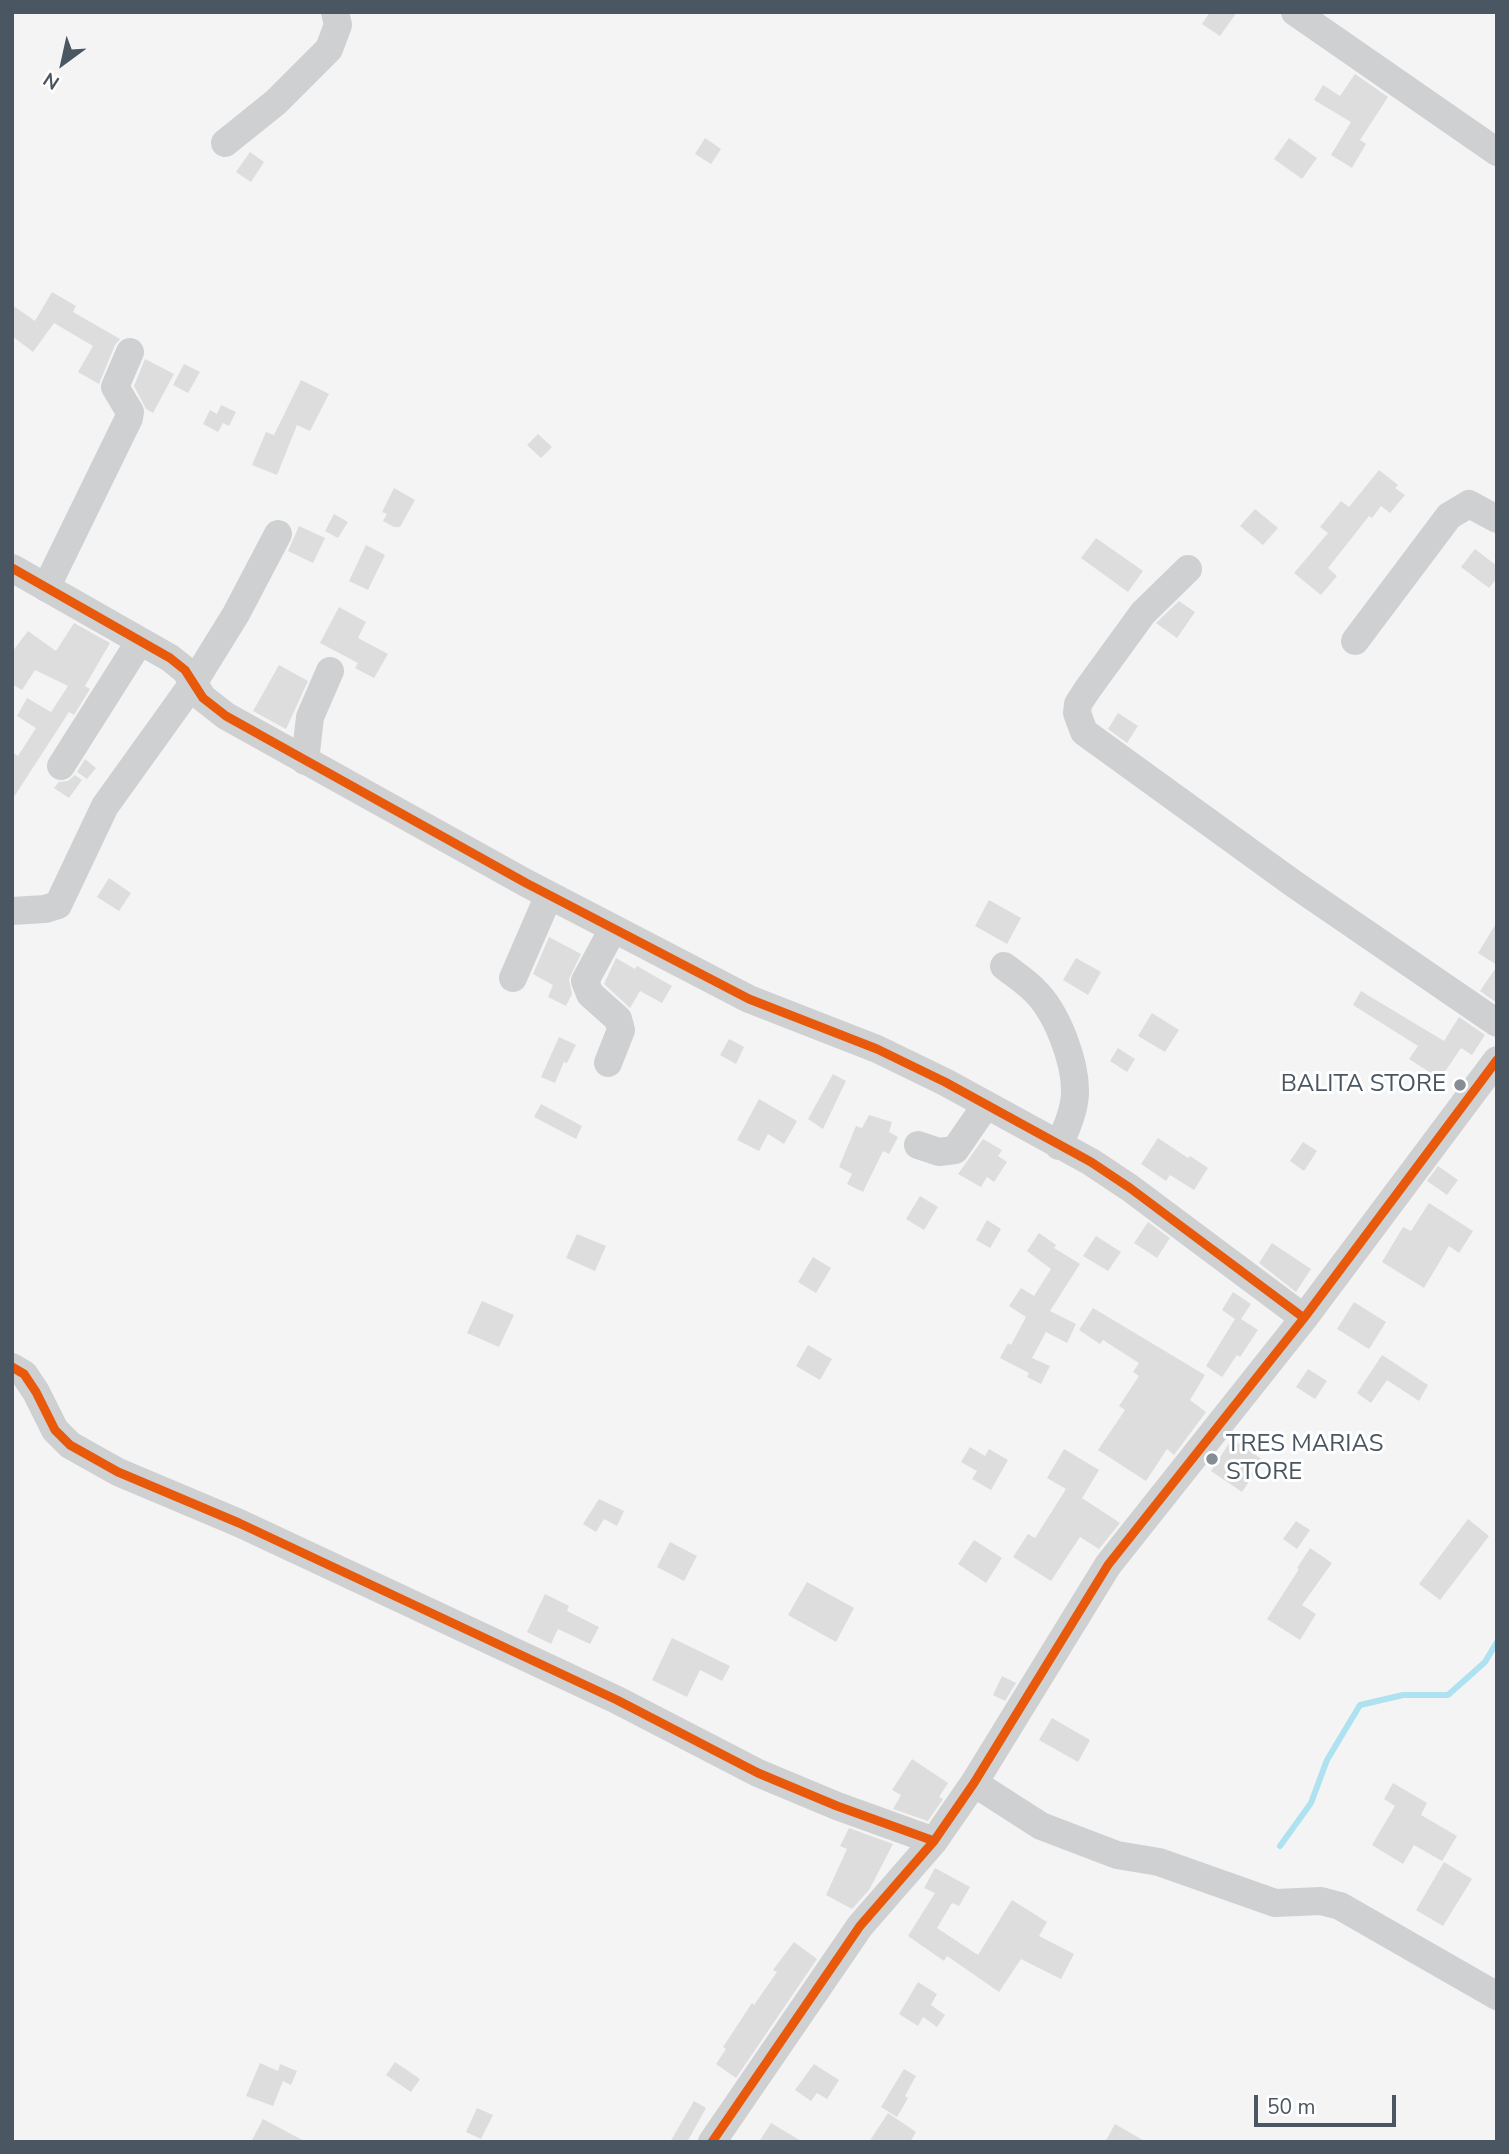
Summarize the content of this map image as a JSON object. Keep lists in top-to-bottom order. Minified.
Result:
{"places":["BALITA STORE","TRES MARIAS STORE"],"scale_bar":"50 m","north":"bottom left"}
